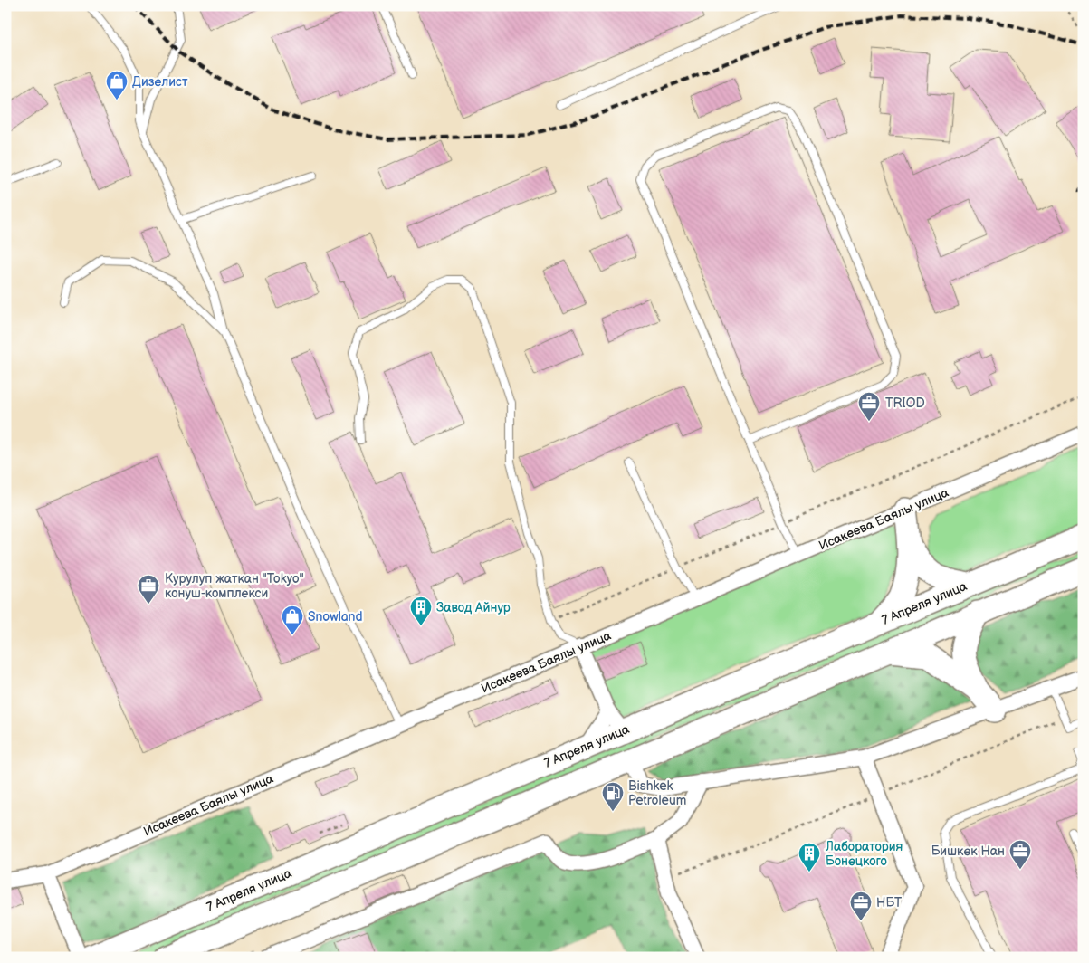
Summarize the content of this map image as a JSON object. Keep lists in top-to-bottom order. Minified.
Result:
{"streets":{"main road":["7 Апреля улица"],"street":["Исакеева Баялы улица"]},"places":{"shop":["Дизелист","Snowland"],"office":["TRIOD","Курулуп жаткан \"Tokyo\" конуш-комплекси","Бишкек Нан","НБТ"],"building":["Завод Айнур","Лаборатория Бонецкого"],"fuel station":["Bishkek Petroleum"]}}
